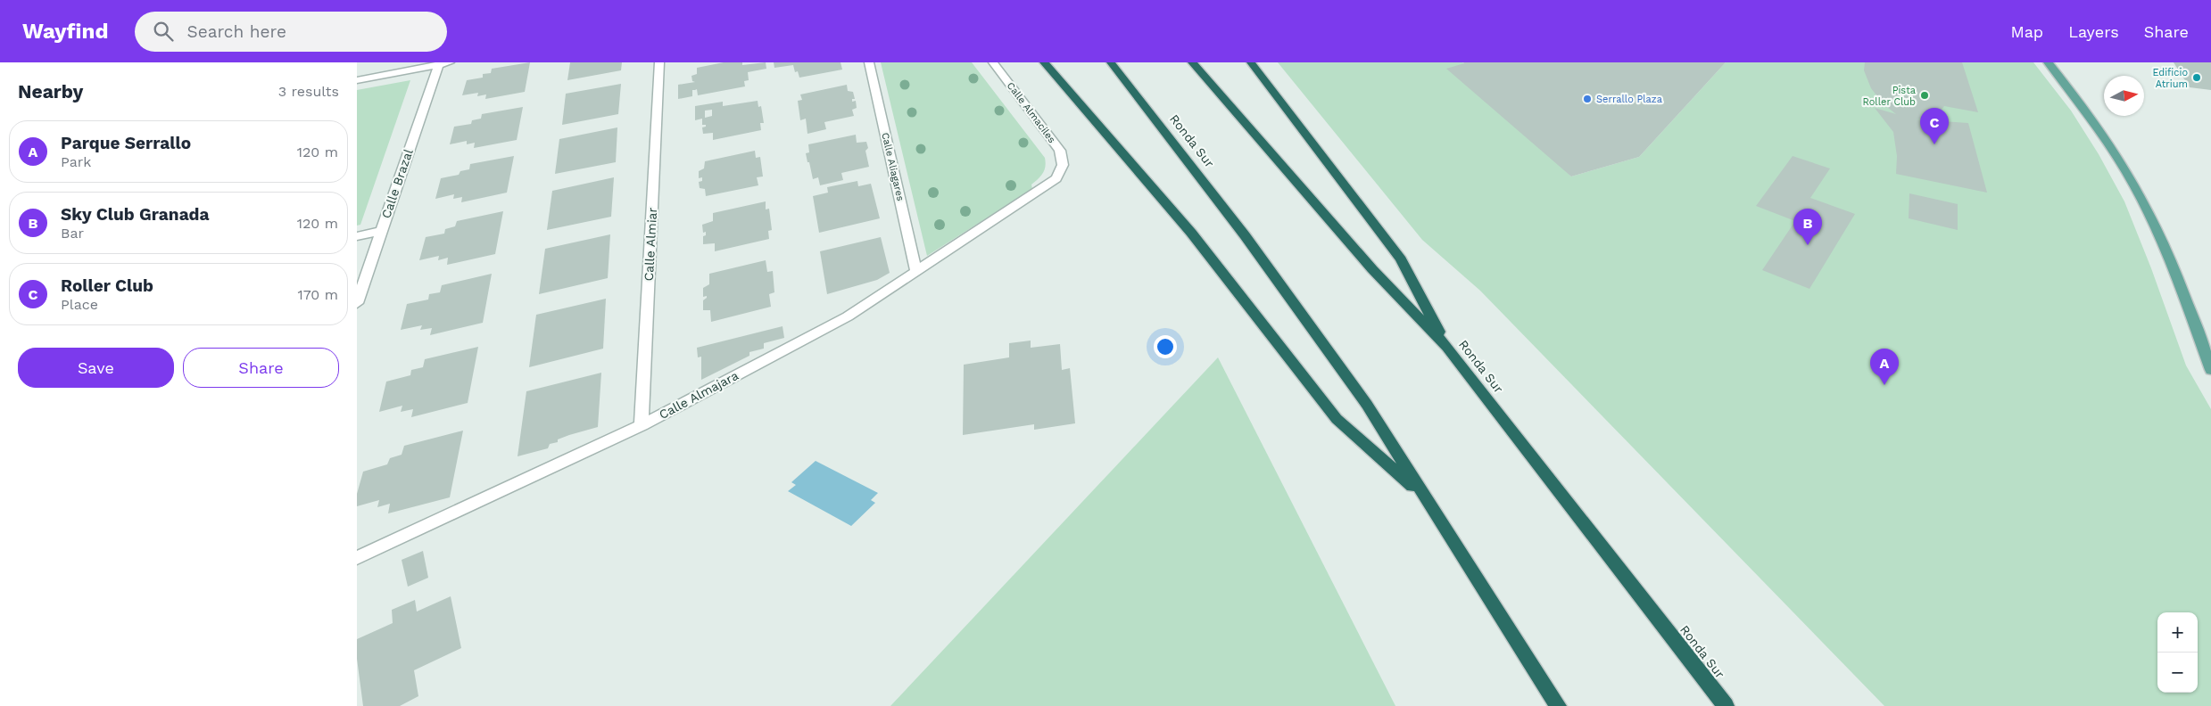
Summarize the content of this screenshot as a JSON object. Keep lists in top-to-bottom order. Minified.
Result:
{"streets":{"highway":["Ronda Sur"],"street":["Calle Almaciles","Calle Aliagares","Calle Brazal","Calle Almiar","Calle Almajara"]},"crossings":[["Calle Almaciles","Calle Almajara"],["Calle Aliagares","Calle Almajara"],["Calle Almiar","Calle Almajara"]],"places":["Edificio Atrium","Pista Roller Club","Serrallo Plaza"],"north":"right","page":{"header":"Wayfind","search":"Search here","nav":["Map","Layers","Share"],"heading":["Nearby","3 results"],"pins":["C","B","A"],"list":[{"mark":"A","name":"Parque Serrallo","note":"Park","value":"120 m"},{"mark":"B","name":"Sky Club Granada","note":"Bar","value":"120 m"},{"mark":"C","name":"Roller Club","note":"Place","value":"170 m"}],"buttons":["Save","Share"],"map_buttons":["+","−"]}}
